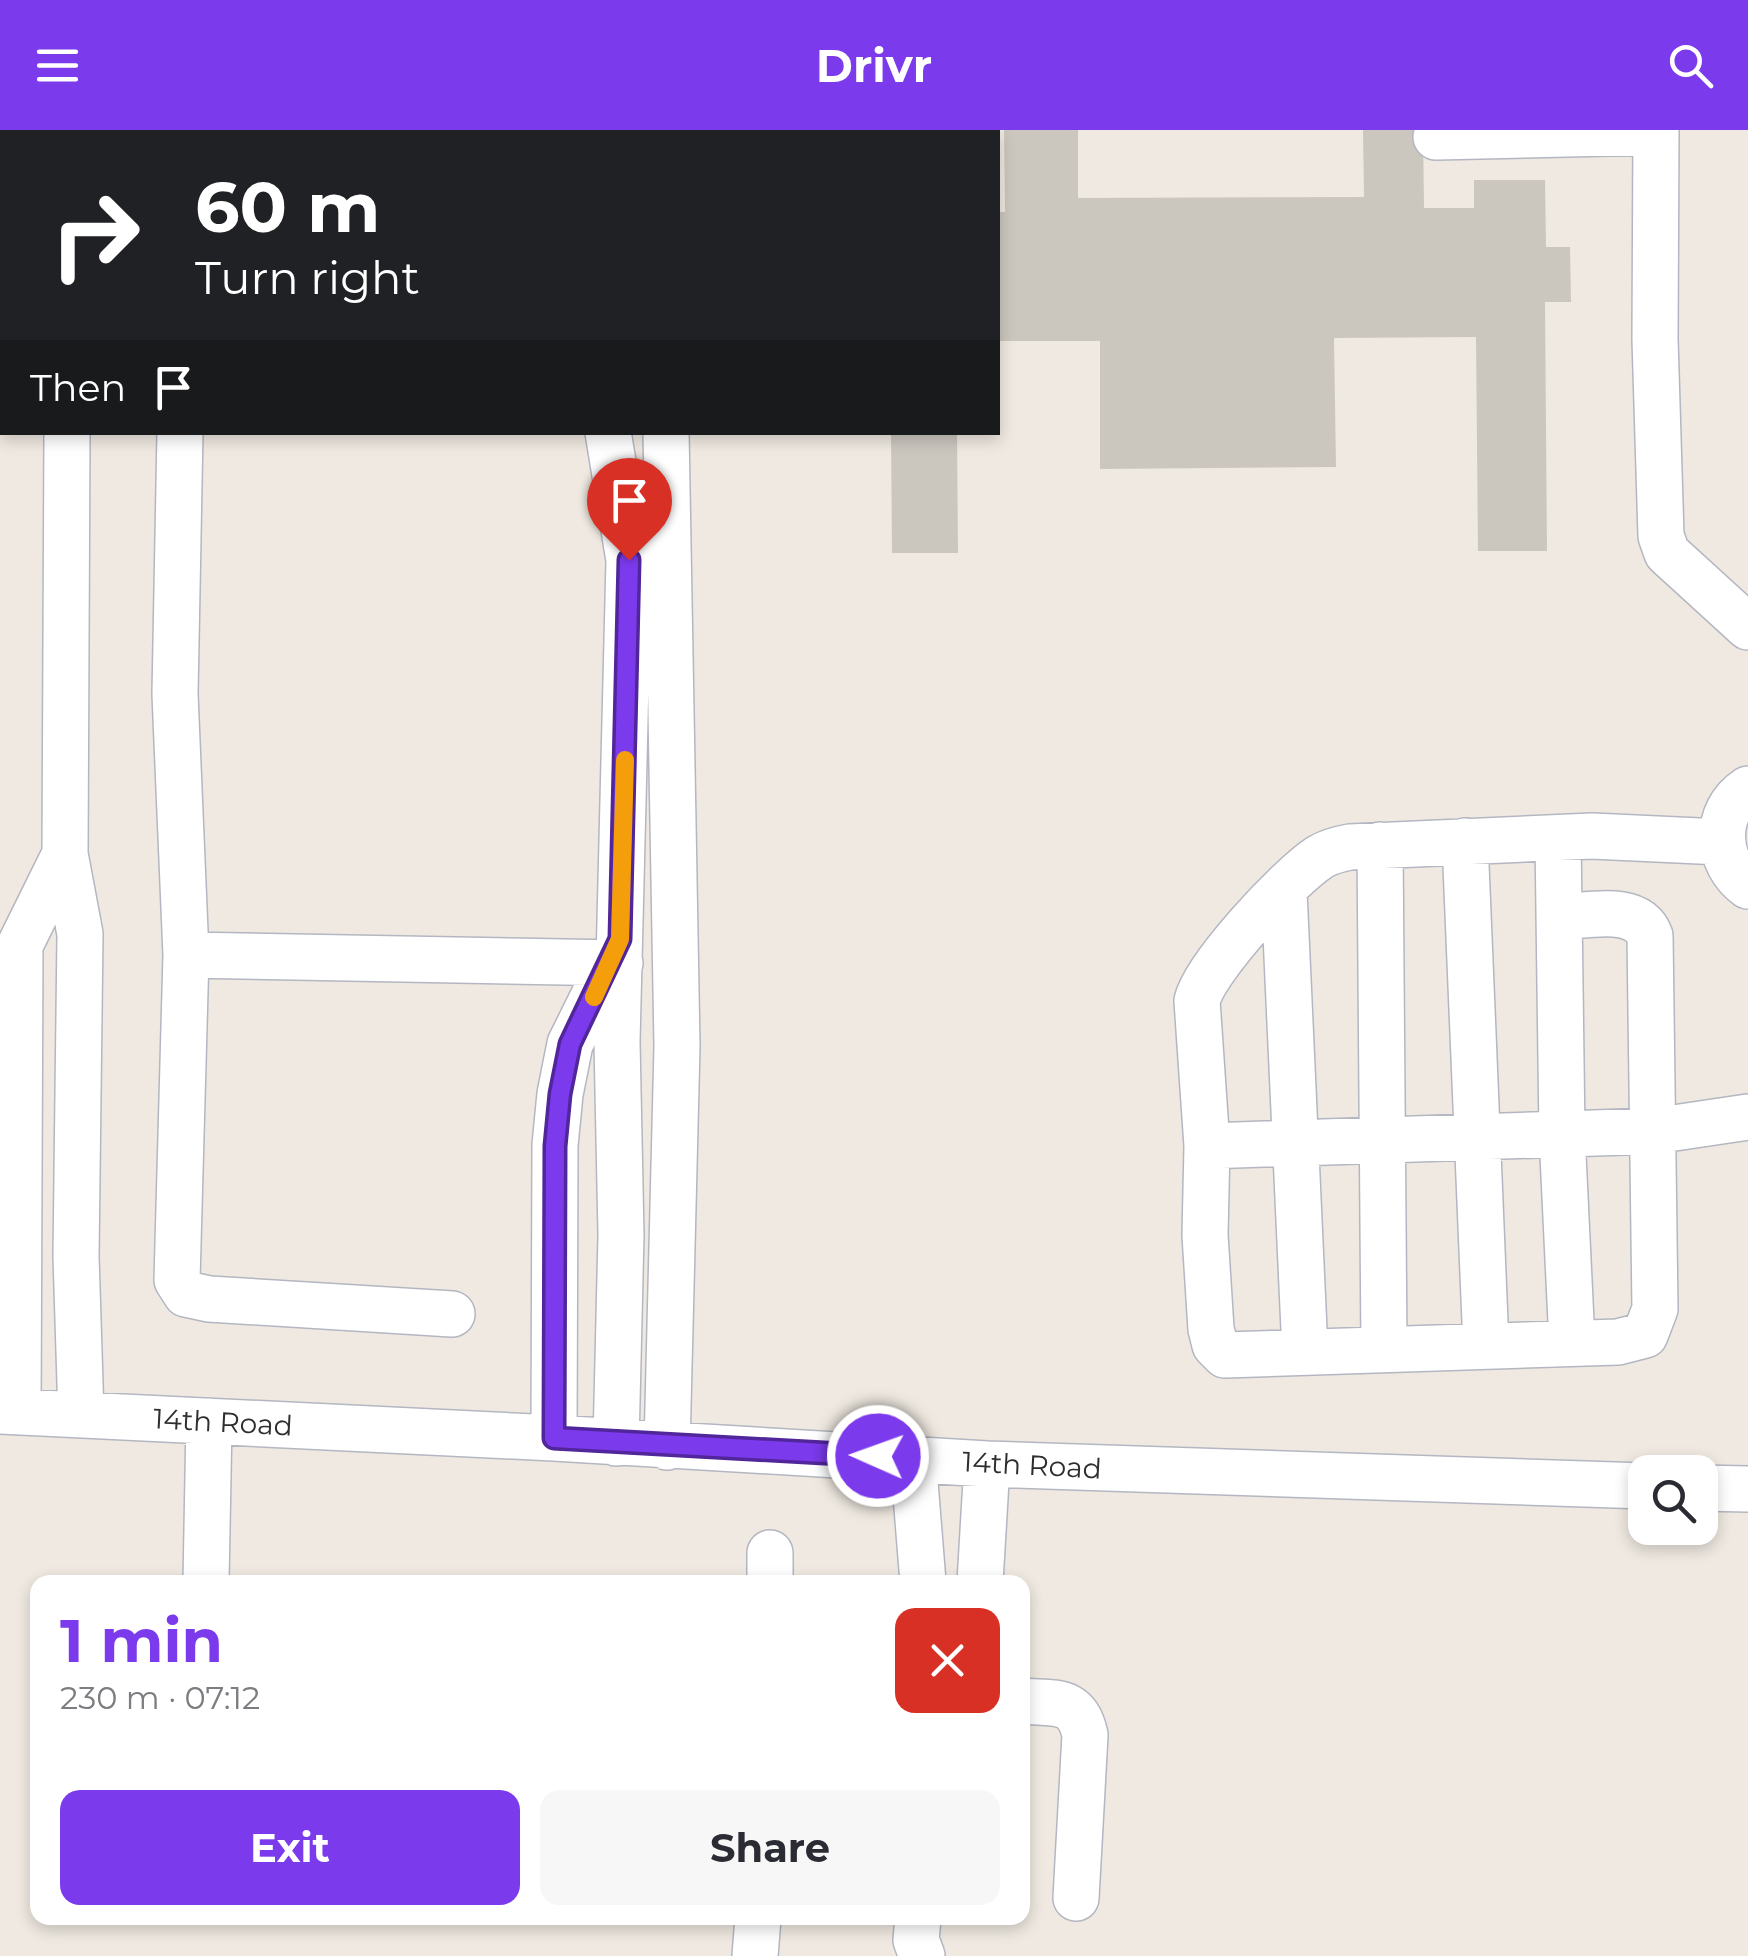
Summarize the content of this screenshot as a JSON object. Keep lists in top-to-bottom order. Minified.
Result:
{"streets":{"street":["14th Road"]},"page":{"header":"Drivr","turn":["60 m","Turn right"],"then":"Then","heading":["1 min","230 m · 07:12"],"buttons":["Exit","Share"]}}
